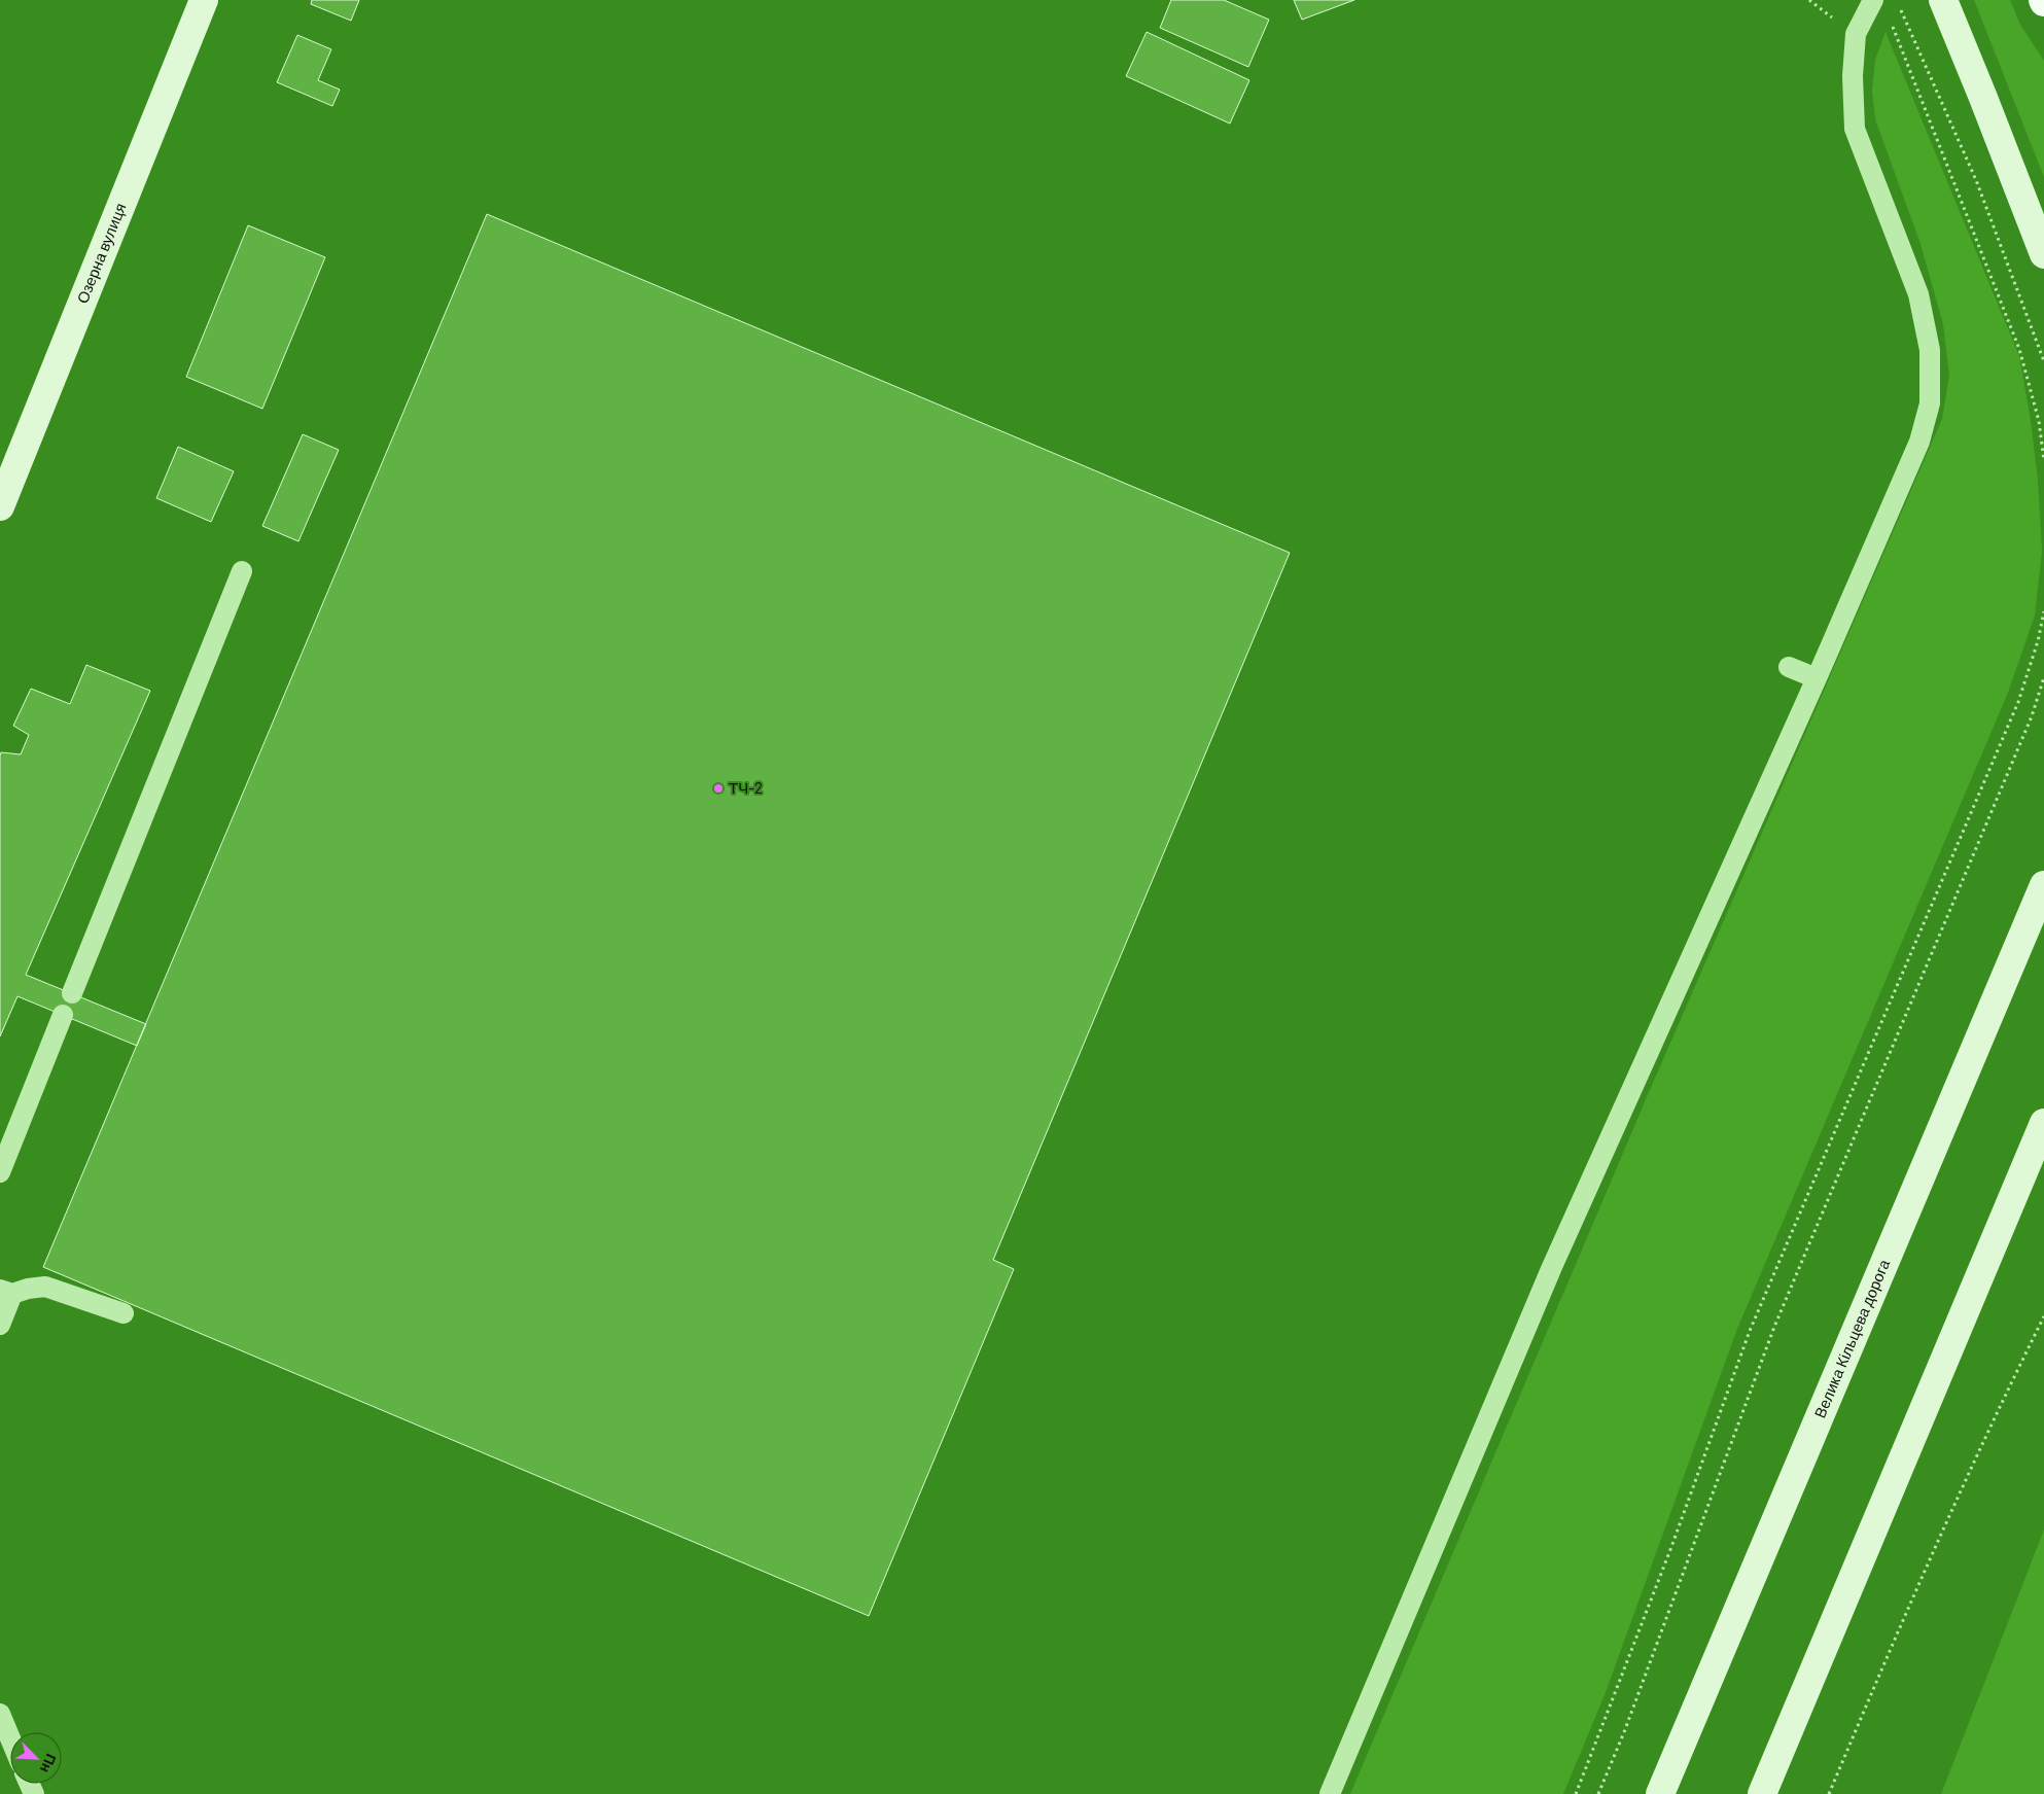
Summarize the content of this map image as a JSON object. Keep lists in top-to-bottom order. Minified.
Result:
{"streets":{"main road":["Озерна вулиця","Велика Кільцева дорога"]},"places":["ТЧ-2"],"north":"bottom right"}
